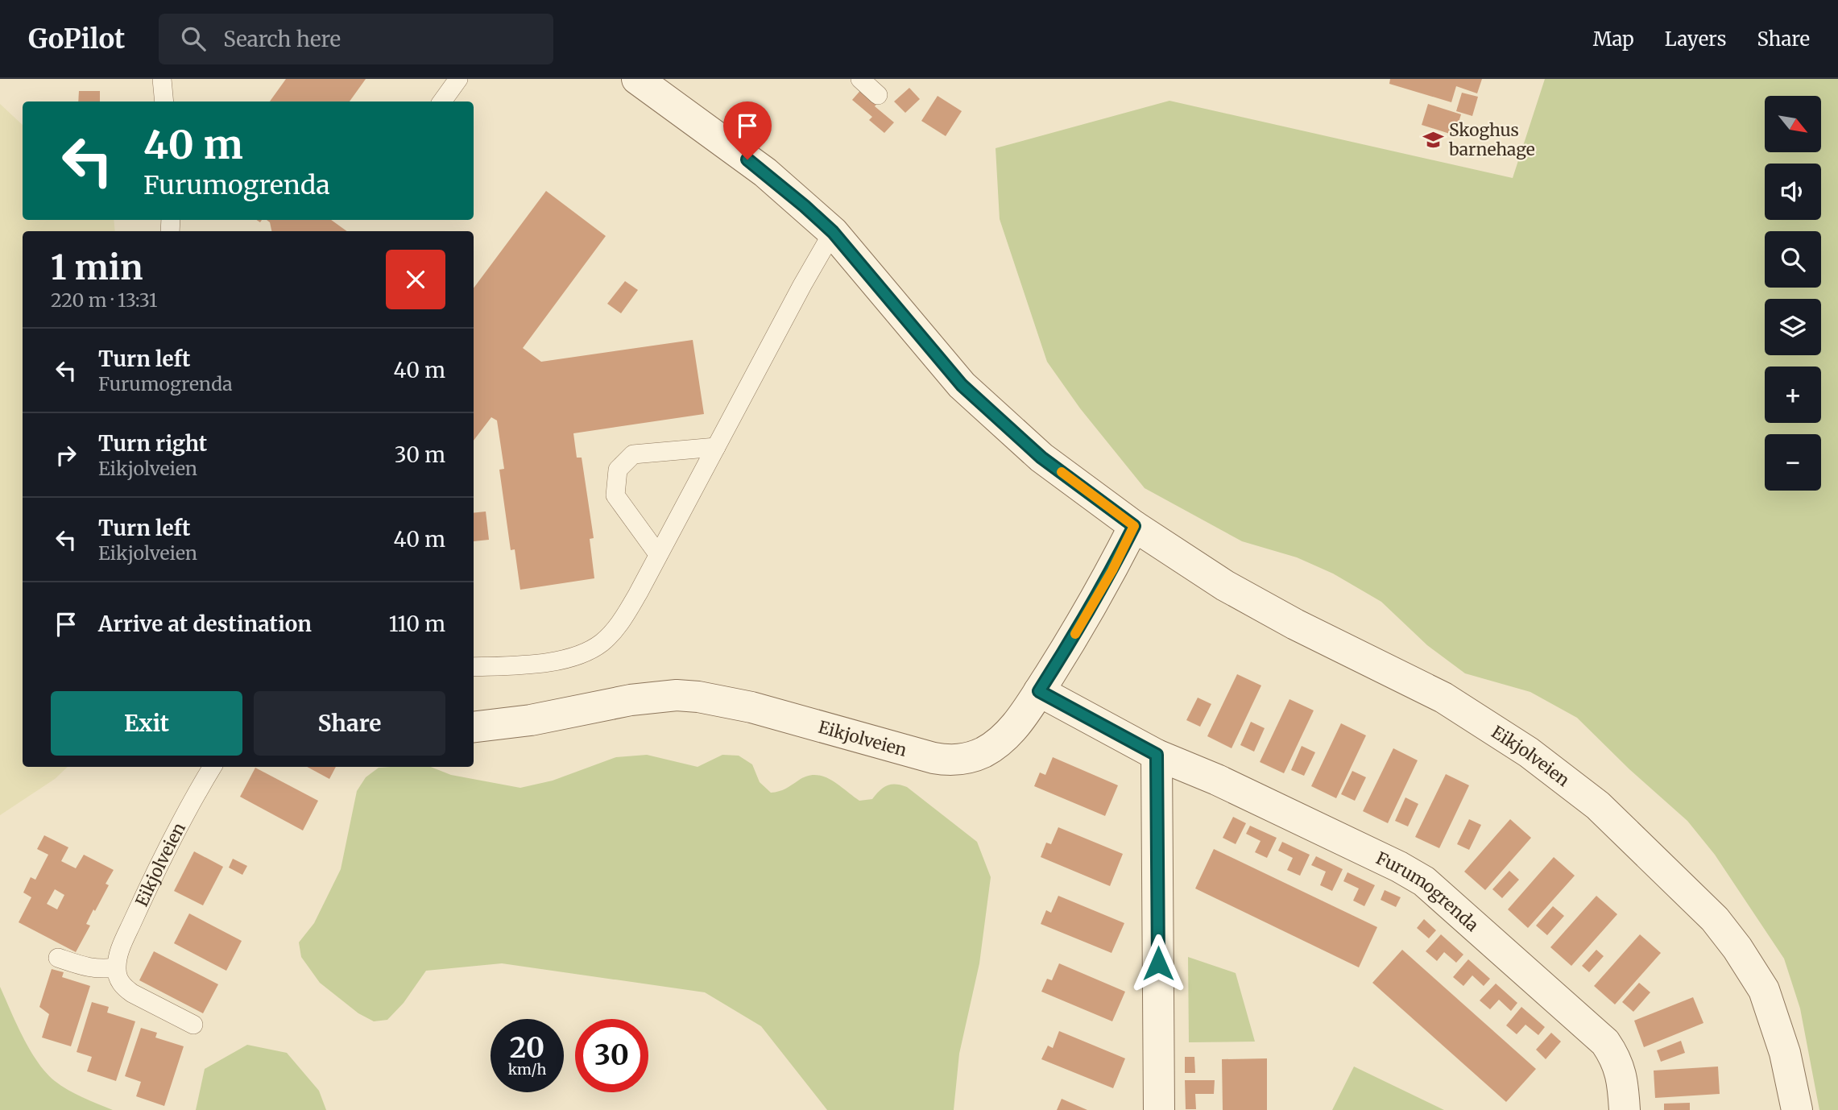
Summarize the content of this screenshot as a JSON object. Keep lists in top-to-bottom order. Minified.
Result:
{"streets":{"street":["Eikjolveien","Furumogrenda"]},"crossings":[["Eikjolveien","Furumogrenda"]],"places":{"school or university":["Skoghus barnehage"]},"north":"bottom right","page":{"header":"GoPilot","search":"Search here","nav":["Map","Layers","Share"],"map_buttons":["+","−"],"turn":["40 m","Furumogrenda"],"heading":["1 min","220 m · 13:31"],"list":[{"name":"Turn left","note":"Furumogrenda","value":"40 m"},{"name":"Turn right","note":"Eikjolveien","value":"30 m"},{"name":"Turn left","note":"Eikjolveien","value":"40 m"},{"name":"Arrive at destination","value":"110 m"}],"buttons":["Exit","Share"],"speed":"20 km/h","limit":"30"}}
